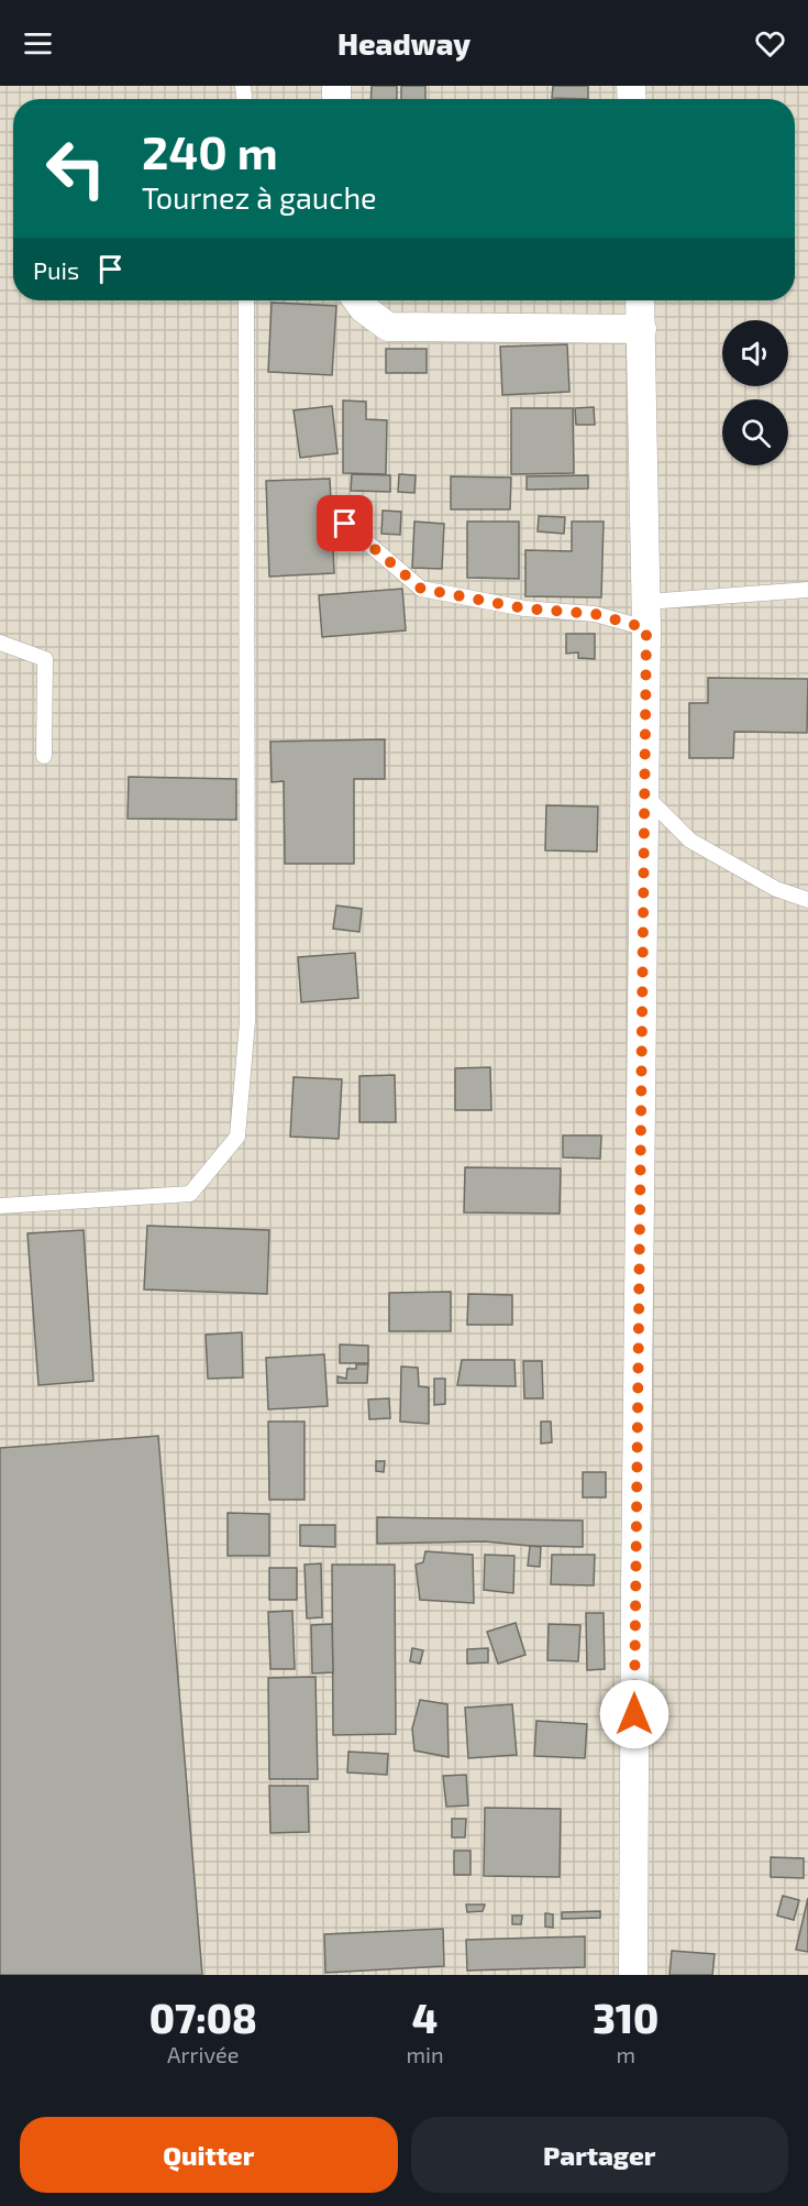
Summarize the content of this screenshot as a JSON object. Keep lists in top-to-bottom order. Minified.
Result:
{"page":{"header":"Headway","turn":["240 m","Tournez à gauche"],"then":"Puis","eta":["07:08","Arrivée","4","min","310","m"],"buttons":["Quitter","Partager"]}}
